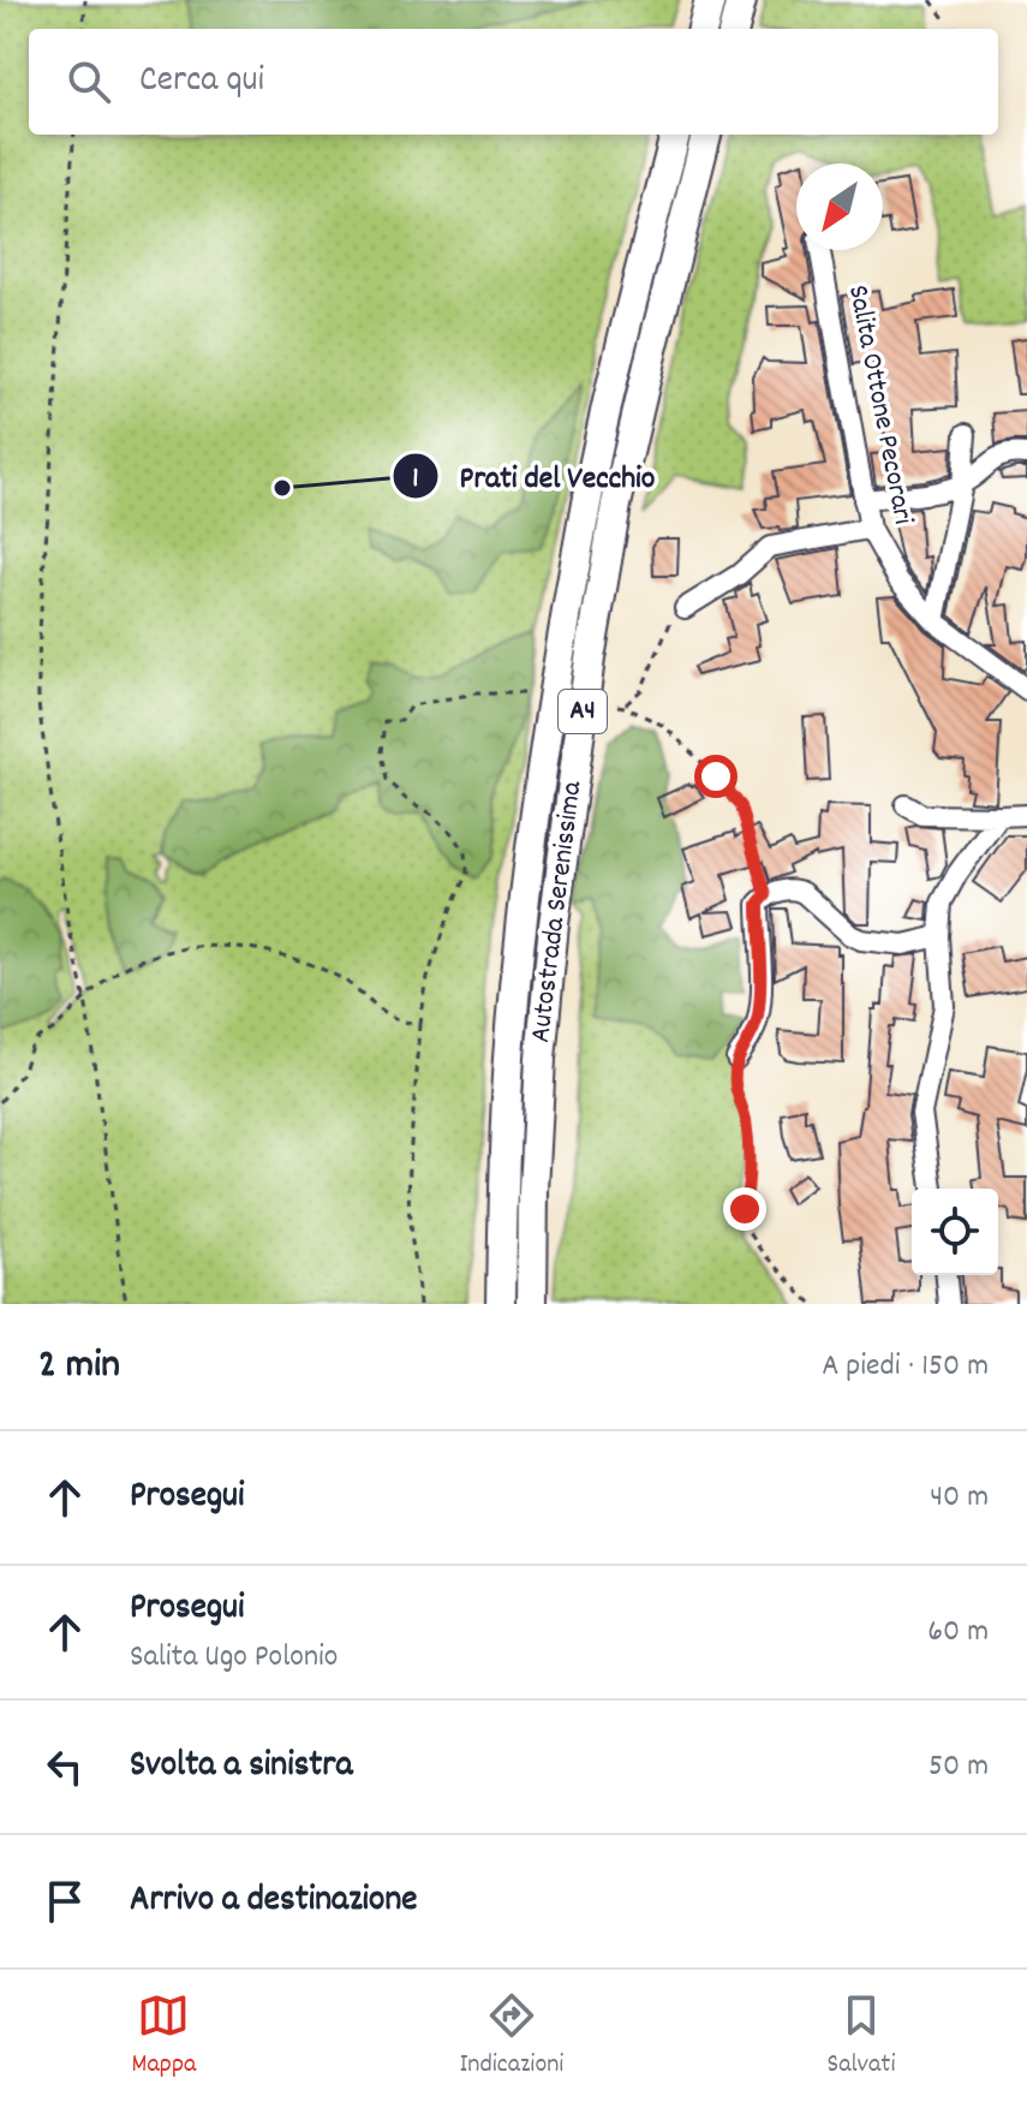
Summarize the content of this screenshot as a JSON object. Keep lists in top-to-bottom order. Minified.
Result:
{"streets":{"highway":["A4","Autostrada Serenissima"],"street":["Salita Ottone Pecorari"]},"places":["Prati del Vecchio"],"north":"bottom left","page":{"search":"Cerca qui","heading":["2 min","A piedi · 150 m"],"list":[["Prosegui","40 m"],["Prosegui","Salita Ugo Polonio","60 m"],["Svolta a sinistra","50 m"],"Arrivo a destinazione"],"nav":["Mappa","Indicazioni","Salvati"]}}
